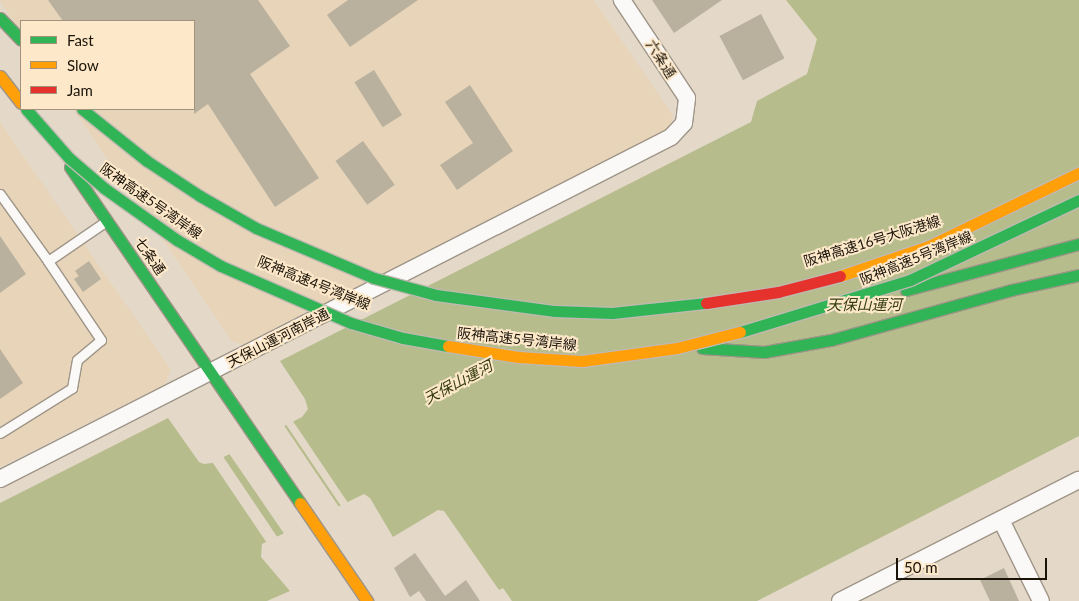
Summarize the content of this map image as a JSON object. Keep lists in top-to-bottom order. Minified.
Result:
{"streets":{"main road":["阪神高速5号湾岸線","阪神高速16号大阪港線","七条通","阪神高速4号湾岸線"],"street":["六条通","天保山運河南岸通"]},"crossings":[["六条通","天保山運河南岸通"],["七条通","天保山運河南岸通"]],"water":["天保山運河"],"legend":["Fast","Slow","Jam"],"scale_bar":"50 m"}
